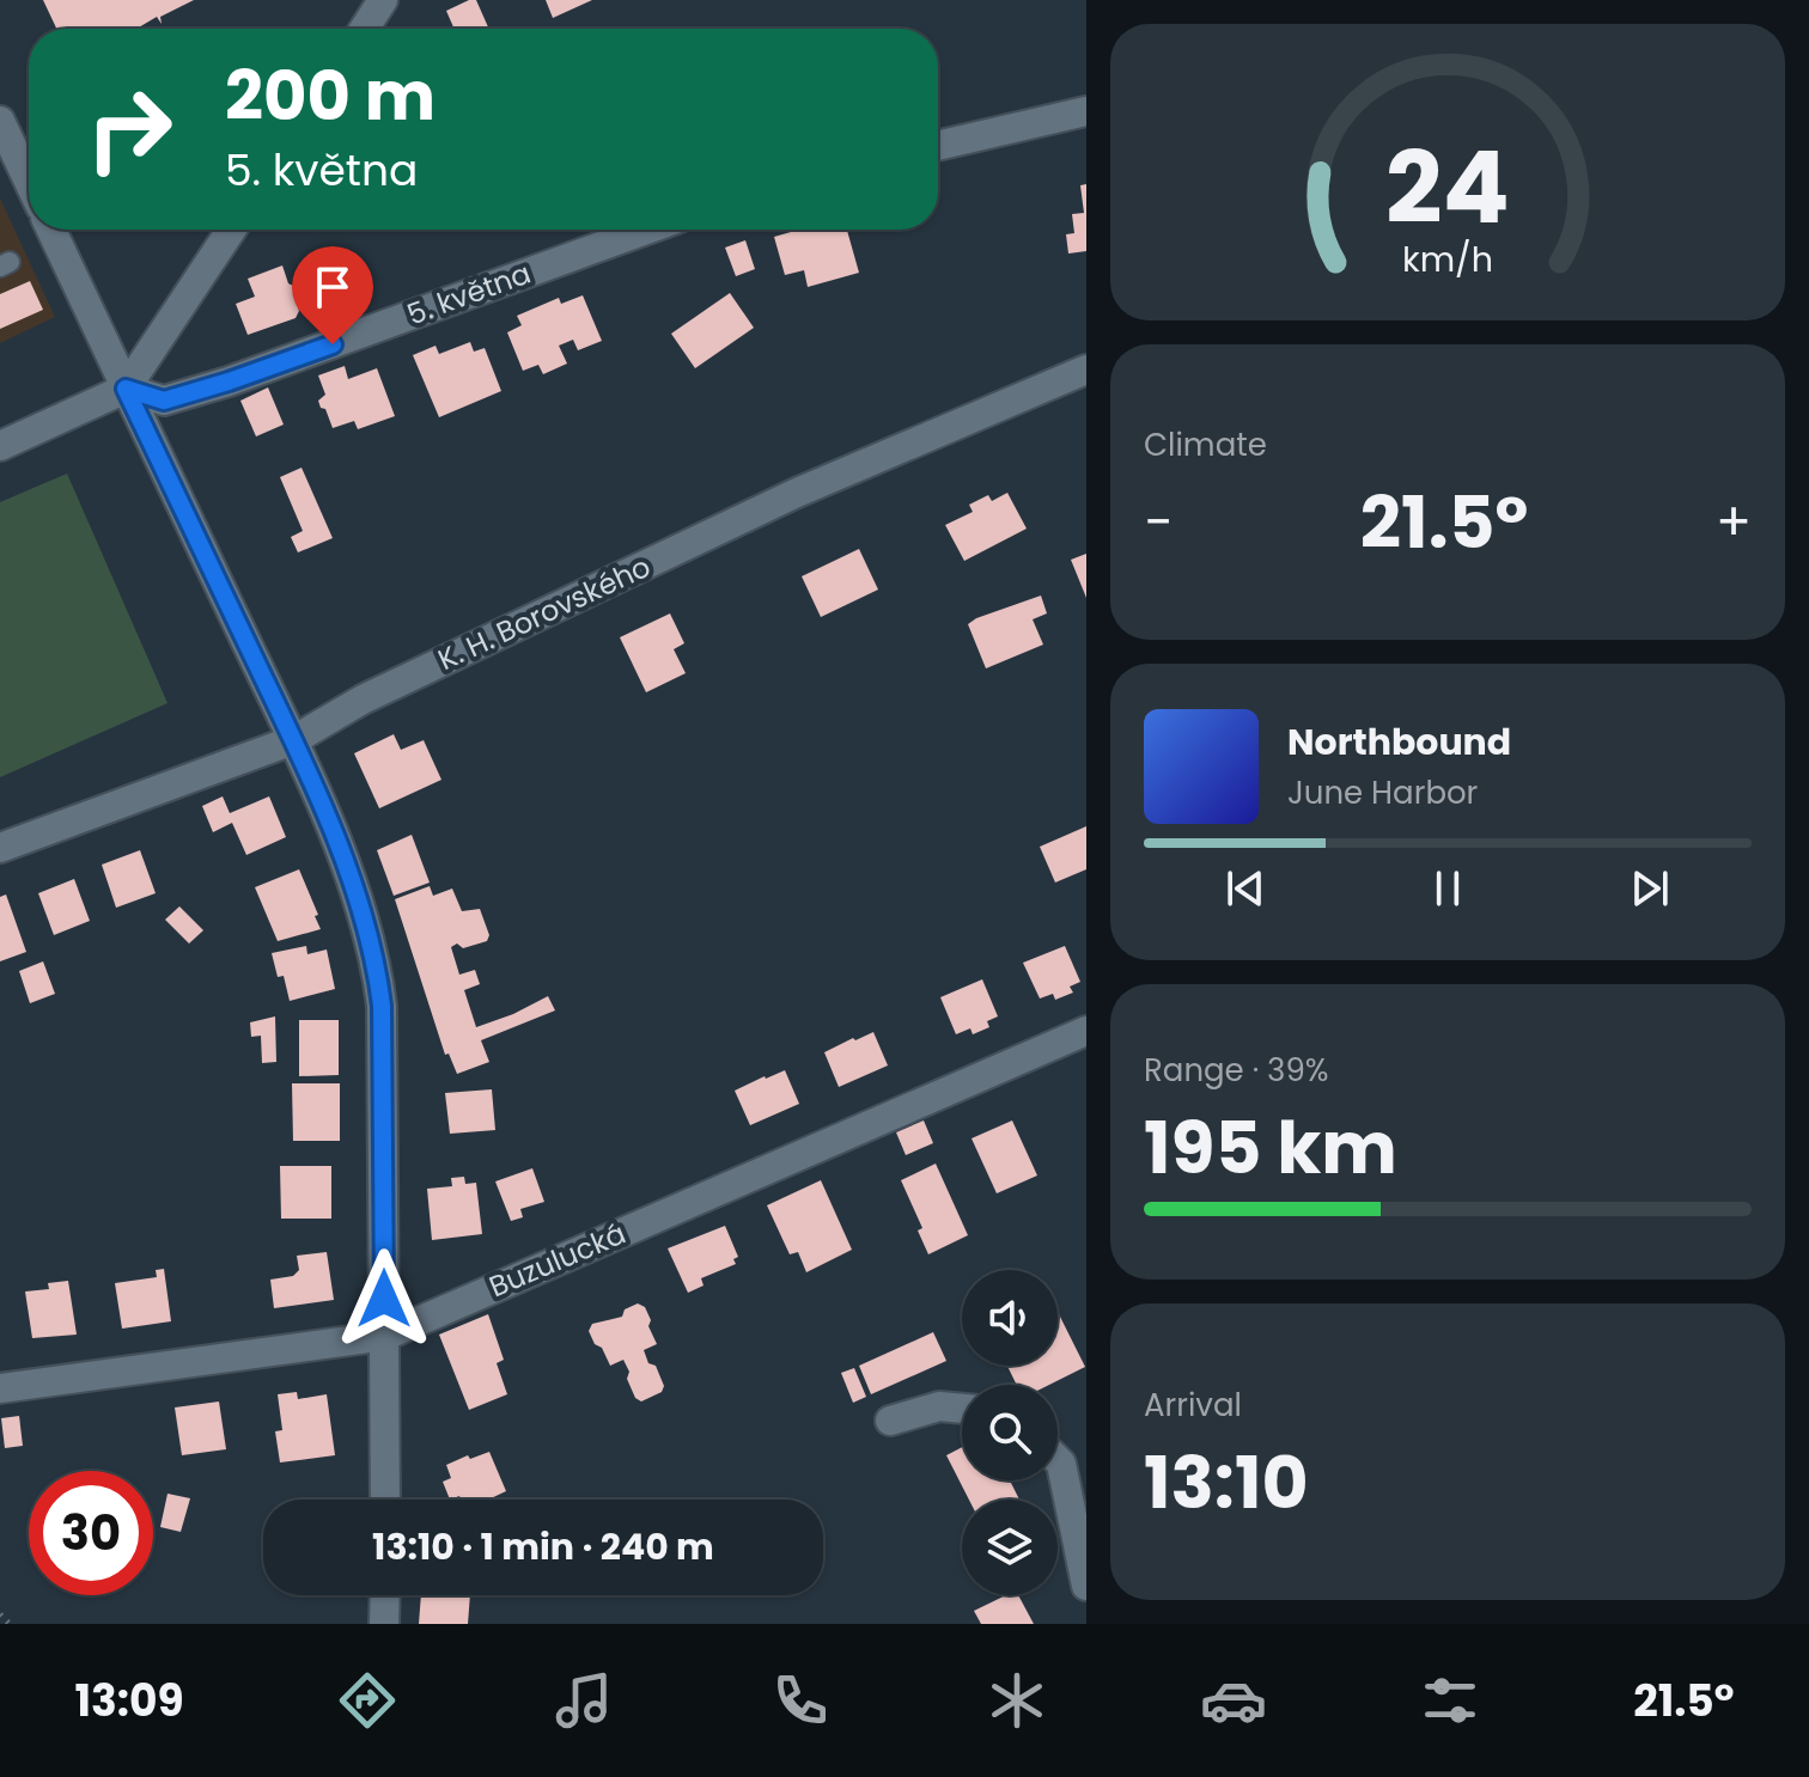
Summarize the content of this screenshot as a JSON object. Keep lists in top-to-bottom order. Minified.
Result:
{"streets":{"street":["5. května","K. H. Borovského","Buzulucká"]},"page":{"turn":["200 m","5. května"],"tile":["Climate",["Range · 39%","195 km"],["Arrival","13:10"]],"heat":["−","21.5°","+"],"song":["Northbound","June Harbor"],"limit":"30","trip":"13:10 · 1 min · 240 m","tabs":["13:09","21.5°"],"gauge":["24","km/h"]}}
